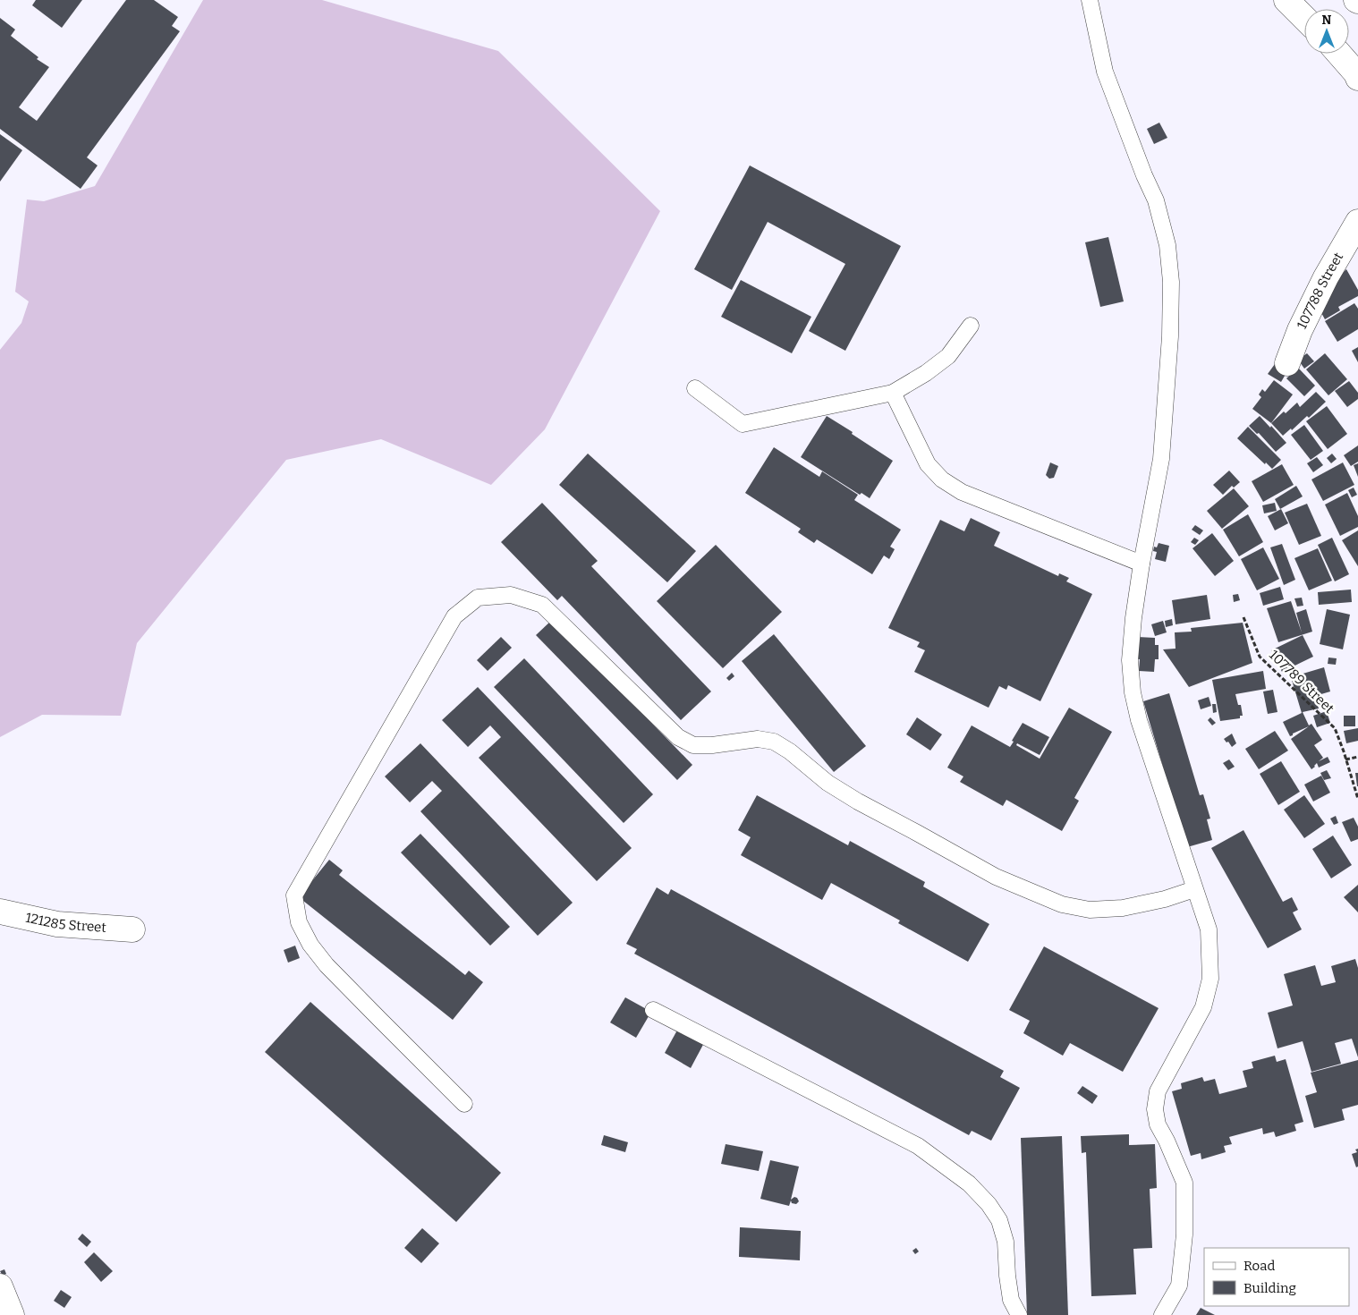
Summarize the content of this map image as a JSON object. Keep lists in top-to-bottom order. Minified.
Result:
{"streets":{"street":["107788 Street","121285 Street"],"path":["107789 Street"]},"legend":["Road","Building"],"north":"top"}
